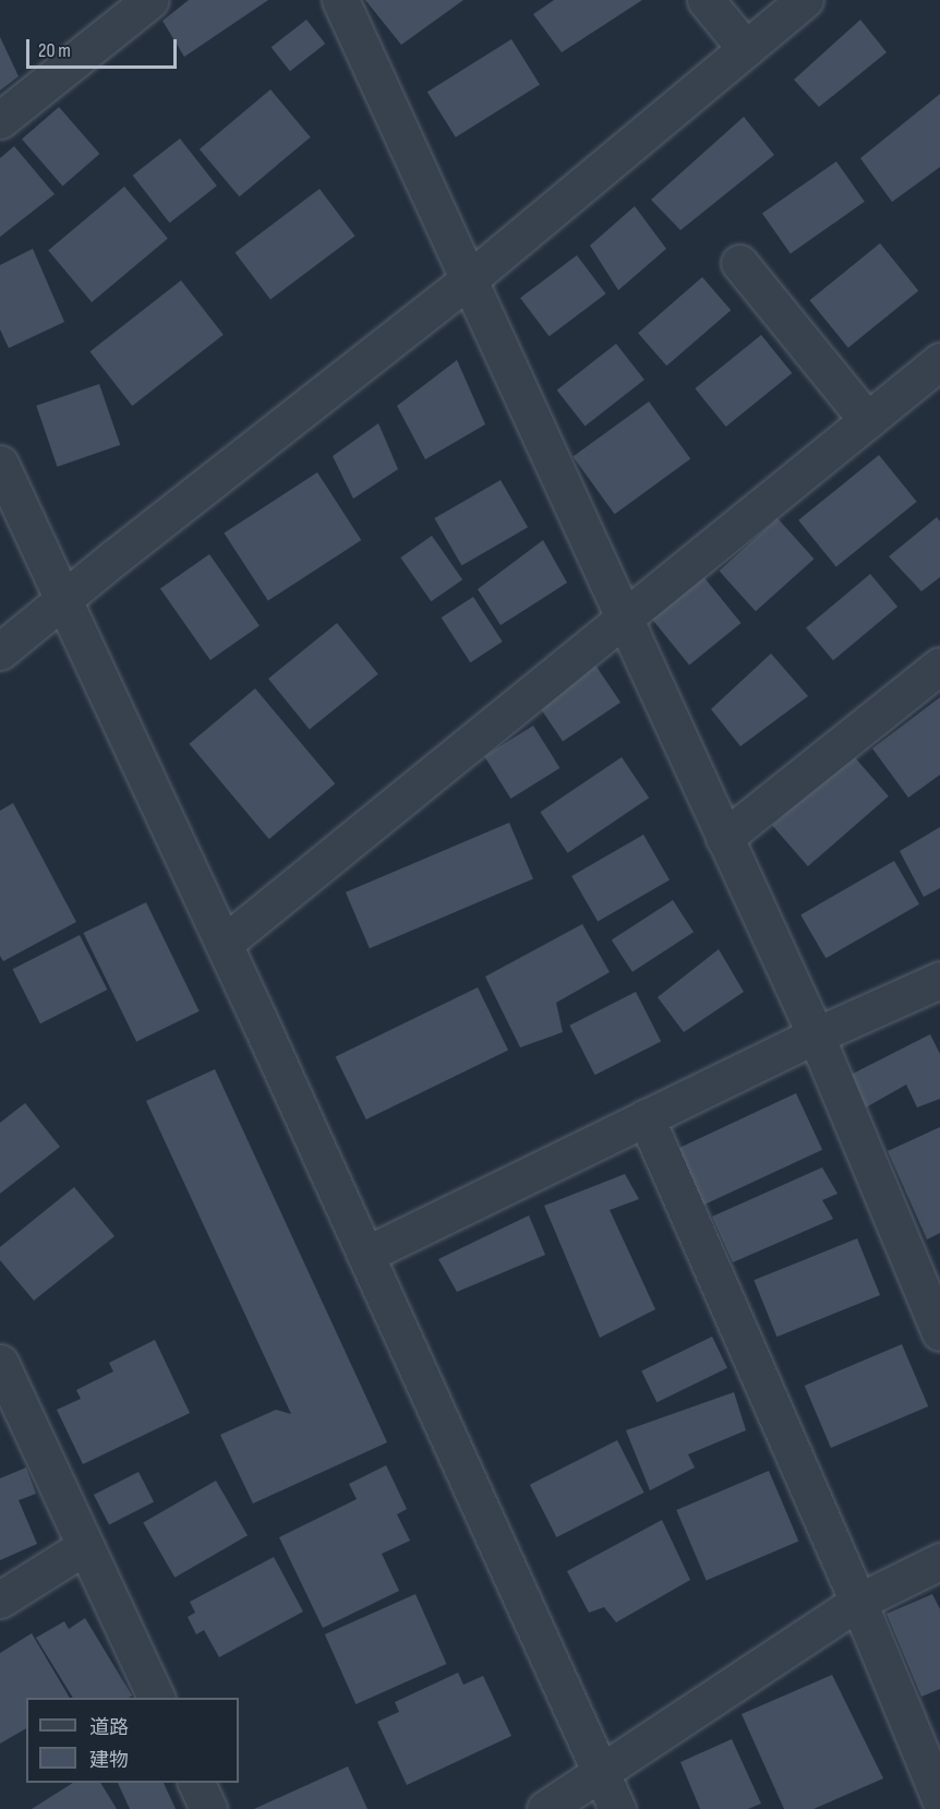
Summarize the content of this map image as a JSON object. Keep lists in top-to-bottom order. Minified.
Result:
{"legend":["道路","建物"],"scale_bar":"20 m"}
